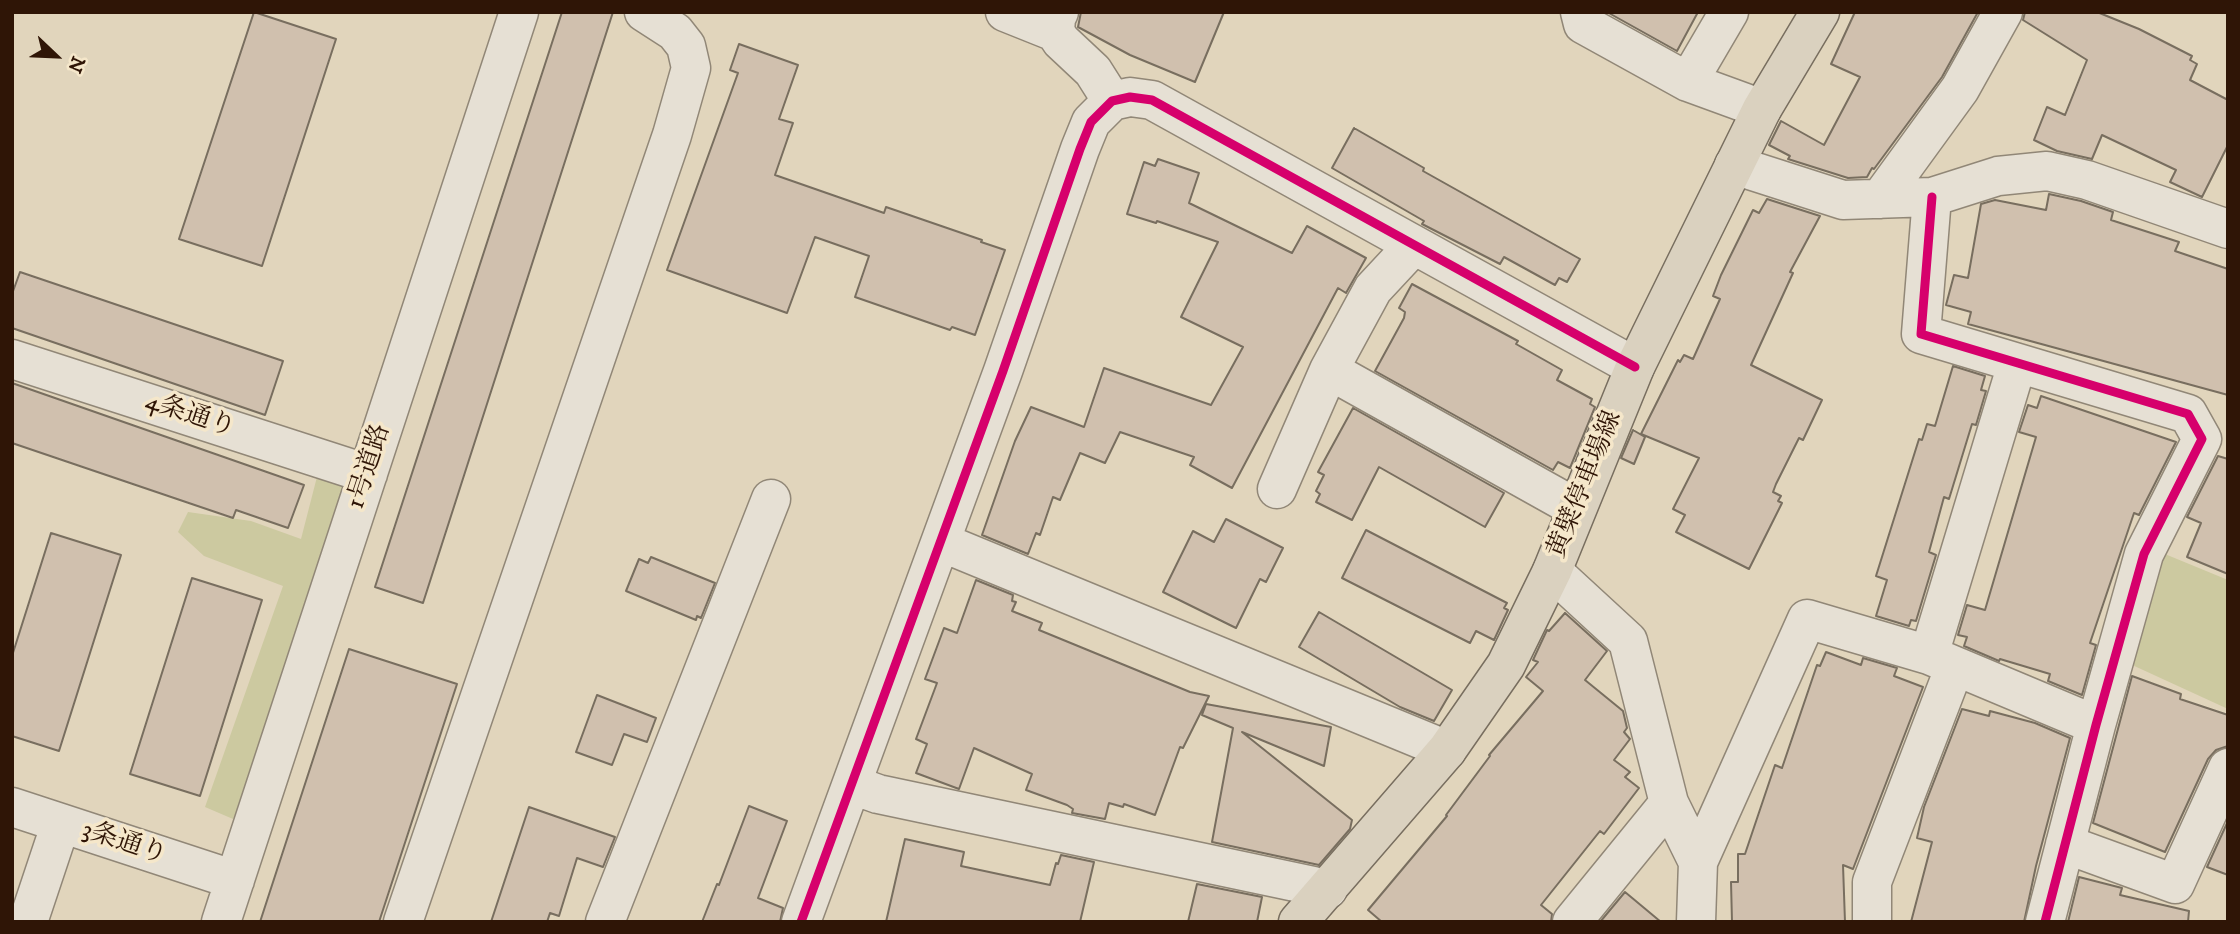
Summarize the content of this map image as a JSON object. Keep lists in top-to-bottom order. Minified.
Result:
{"streets":{"main road":["黄檗停車場線"],"street":["4条通り","1号道路","3条通り"]},"crossings":[["4条通り","1号道路"],["1号道路","3条通り"]],"north":"bottom right"}
